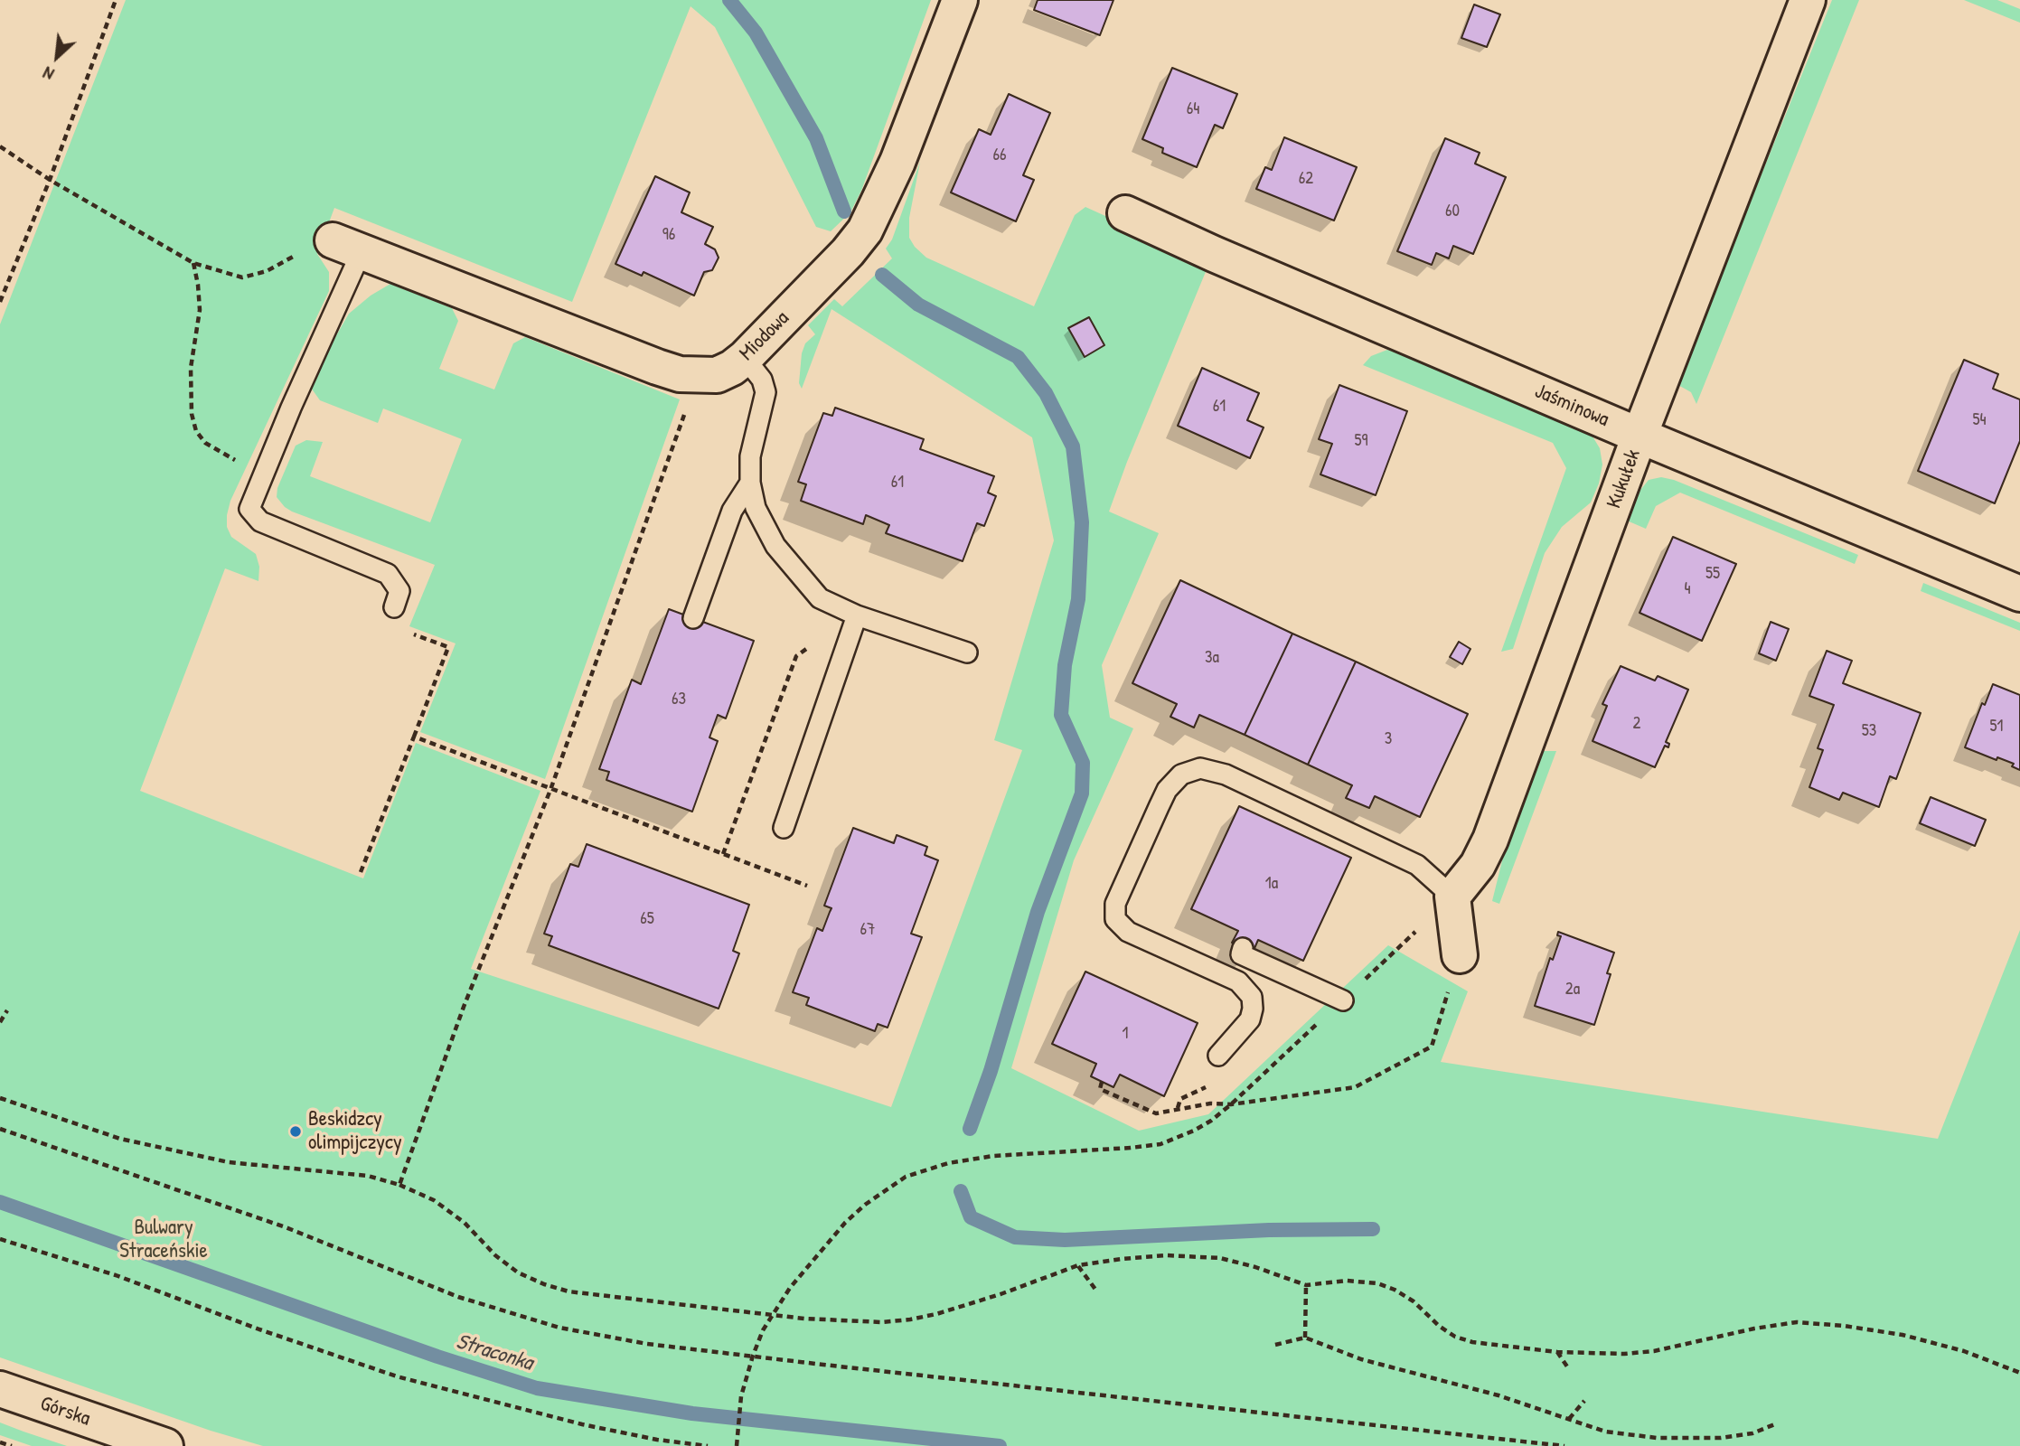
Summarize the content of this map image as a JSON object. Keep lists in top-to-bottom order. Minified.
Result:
{"streets":{"street":["Miodowa","Jaśminowa","Kukułek","Górska"]},"crossings":[["Jaśminowa","Kukułek"]],"water":["Straconka"],"parks":["Bulwary Straceńskie"],"places":["Beskidzcy olimpijczycy"],"house_numbers":["64","66","62","60","96","61","54","59","61","55","4","3a","63","2","51","53","3","1a","65","67","2a","1"],"north":"bottom left"}
